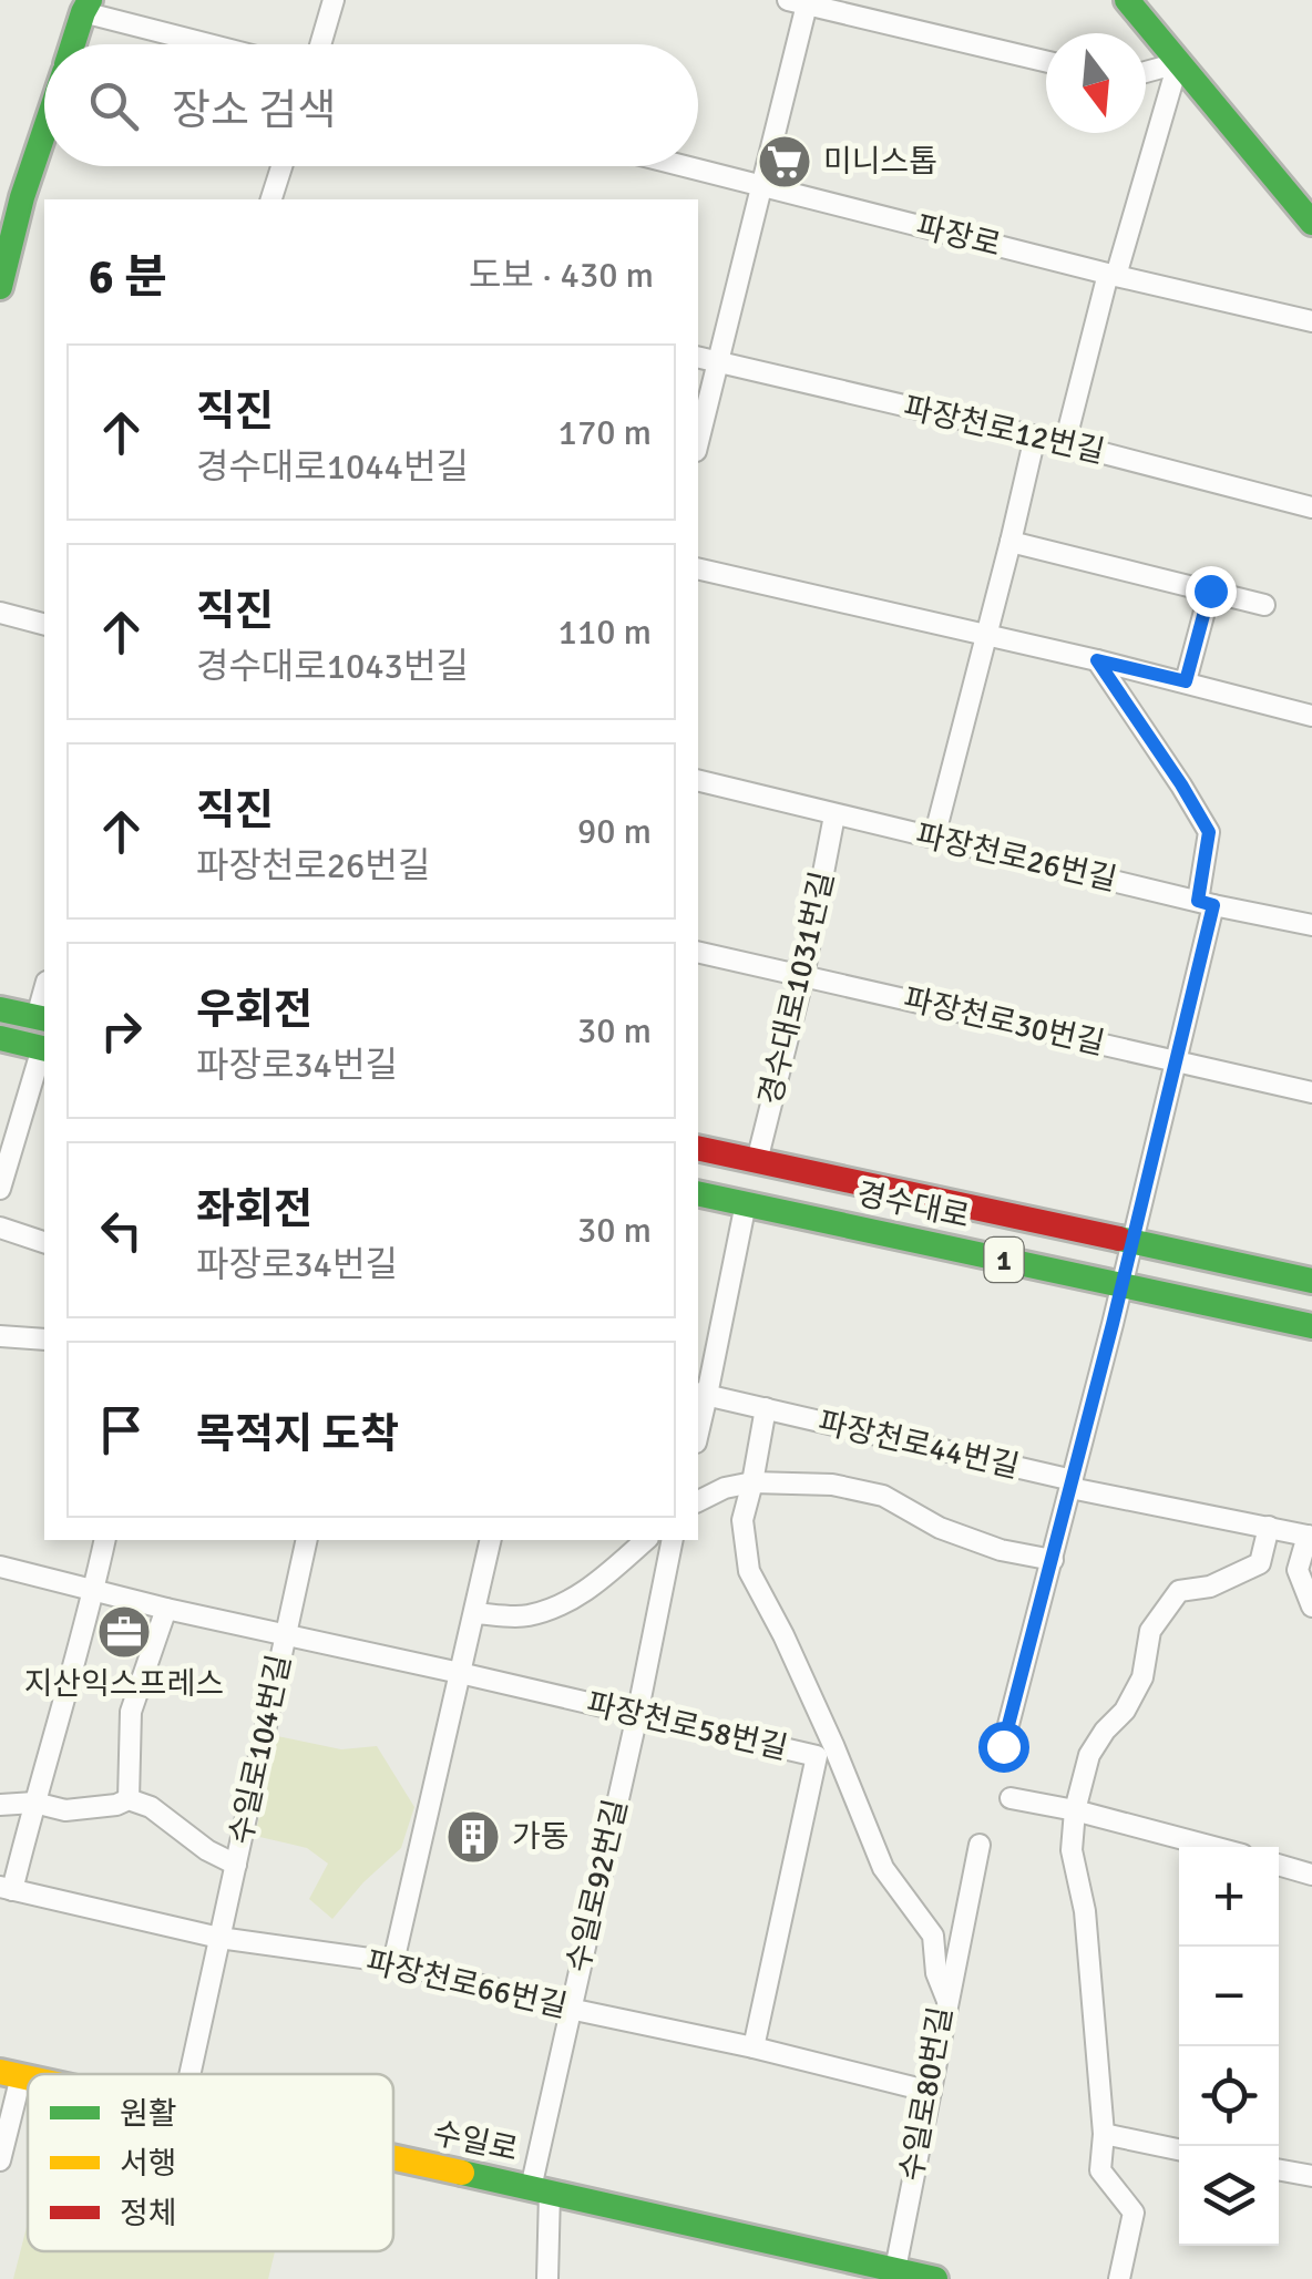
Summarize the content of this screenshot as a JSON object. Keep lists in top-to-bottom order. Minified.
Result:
{"streets":{"main road":["경수대로","1","수일로"],"street":["파장로","파장천로12번길","파장천로26번길","경수대로1031번길","파장천로30번길","파장천로44번길","파장천로58번길","수일로104번길","수일로92번길","파장천로66번길","수일로80번길"]},"crossings":[["파장천로26번길","경수대로1031번길"],["경수대로1031번길","파장천로30번길"],["경수대로1031번길","경수대로"],["파장천로58번길","수일로104번길"],["파장천로58번길","수일로92번길"],["파장천로58번길","파장천로66번길"],["수일로104번길","파장천로66번길"],["수일로92번길","파장천로66번길"],["수일로92번길","수일로"],["파장천로66번길","수일로80번길"],["수일로80번길","수일로"]],"places":{"supermarket":["미니스톱"],"office":["지산익스프레스"],"building":["가동"]},"legend":["원활","서행","정체"],"north":"bottom","page":{"search":"장소 검색","heading":["6 분","도보 · 430 m"],"list":[["직진","경수대로1044번길","170 m"],["직진","경수대로1043번길","110 m"],["직진","파장천로26번길","90 m"],["우회전","파장로34번길","30 m"],["좌회전","파장로34번길","30 m"],"목적지 도착"],"map_buttons":["+","−"]}}
